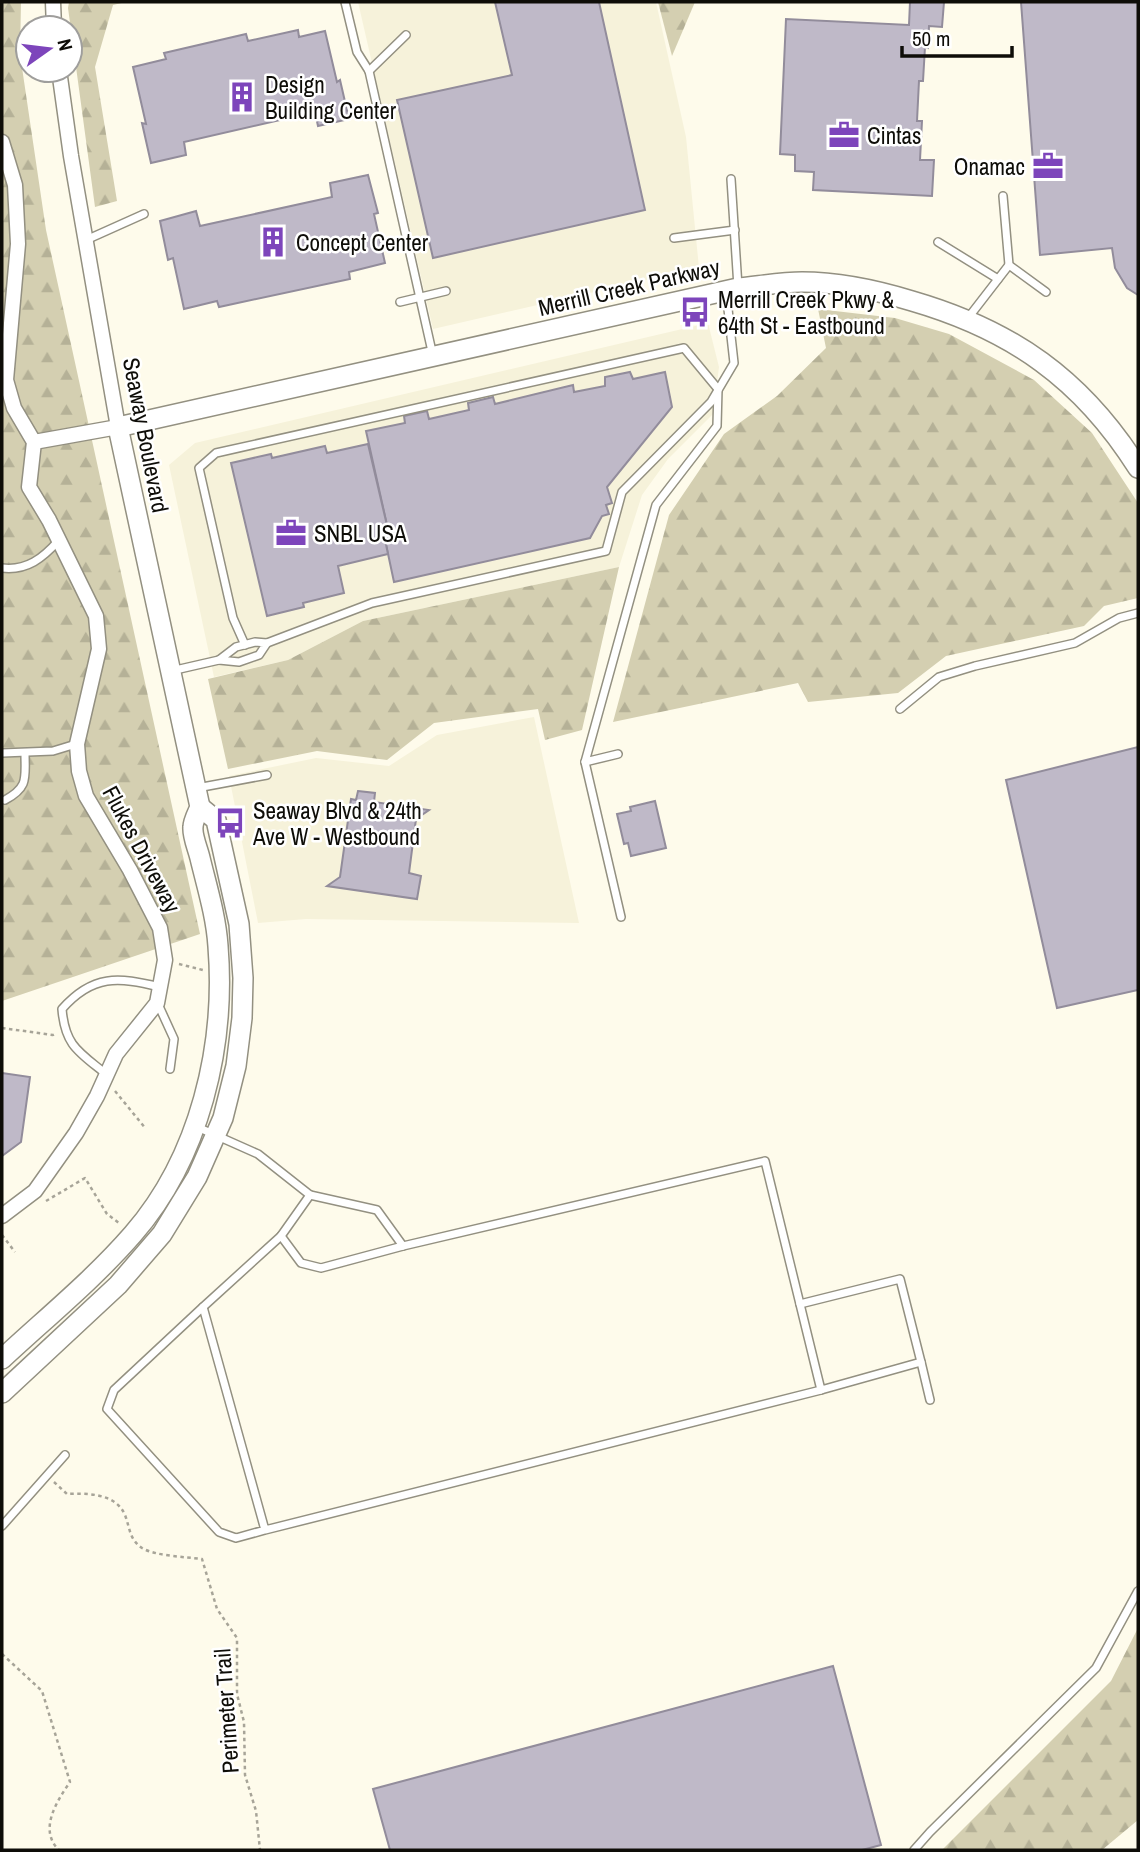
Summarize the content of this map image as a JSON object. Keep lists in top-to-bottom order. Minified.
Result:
{"streets":{"street":["Merrill Creek Parkway","Seaway Boulevard","Flukes Driveway"],"path":["Perimeter Trail"]},"crossings":[["Merrill Creek Parkway","Seaway Boulevard"]],"places":{"building":["Design Building Center","Concept Center"],"office":["Cintas","Onamac","SNBL USA"],"bus stop":["Merrill Creek Pkwy & 64th St - Eastbound","Seaway Blvd & 24th Ave W - Westbound"]},"scale_bar":"50 m","north":"right"}
